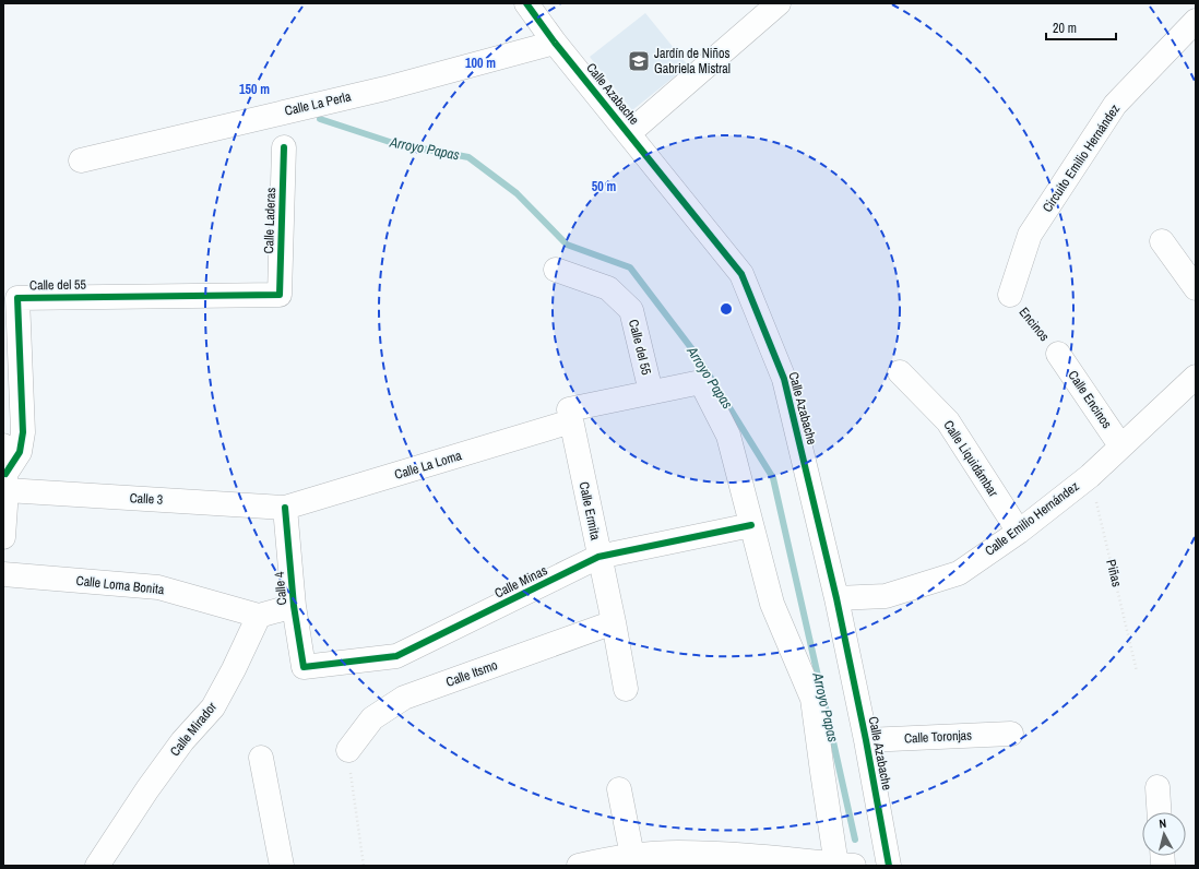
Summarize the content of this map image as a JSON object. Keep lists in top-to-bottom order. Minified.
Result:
{"streets":{"street":["Calle Azabache","Calle La Perla","Circuito Emilio Hernández","Calle Laderas","Calle del 55","Calle Encinos","Calle Liquidámbar","Calle La Loma","Calle 3","Calle Ermita","Calle Emilio Hernández","Calle Minas","Calle Loma Bonita","Calle 4","Calle Itsmo","Calle Mirador","Calle Toronjas"],"path":["Encinos","Piñas"]},"crossings":[["Calle Azabache","Calle La Perla"],["Calle Azabache","Calle Emilio Hernández"],["Calle Azabache","Calle Toronjas"],["Circuito Emilio Hernández","Encinos"],["Calle Laderas","Calle del 55"],["Calle del 55","Calle La Loma"],["Calle del 55","Calle 3"],["Encinos","Calle Encinos"],["Calle Encinos","Calle Emilio Hernández"],["Calle Liquidámbar","Calle Emilio Hernández"],["Calle La Loma","Calle 3"],["Calle La Loma","Calle Ermita"],["Calle La Loma","Calle Minas"],["Calle La Loma","Calle 4"],["Calle 3","Calle 4"],["Calle Ermita","Calle Minas"],["Calle Ermita","Calle Itsmo"],["Calle Emilio Hernández","Piñas"],["Calle Minas","Calle 4"],["Calle Loma Bonita","Calle Mirador"]],"water":["Arroyo Papas"],"places":{"school or university":["Jardín de Niños Gabriela Mistral"]},"scale_bar":"20 m","north":"top","rings":["100 m","150 m","50 m"]}
